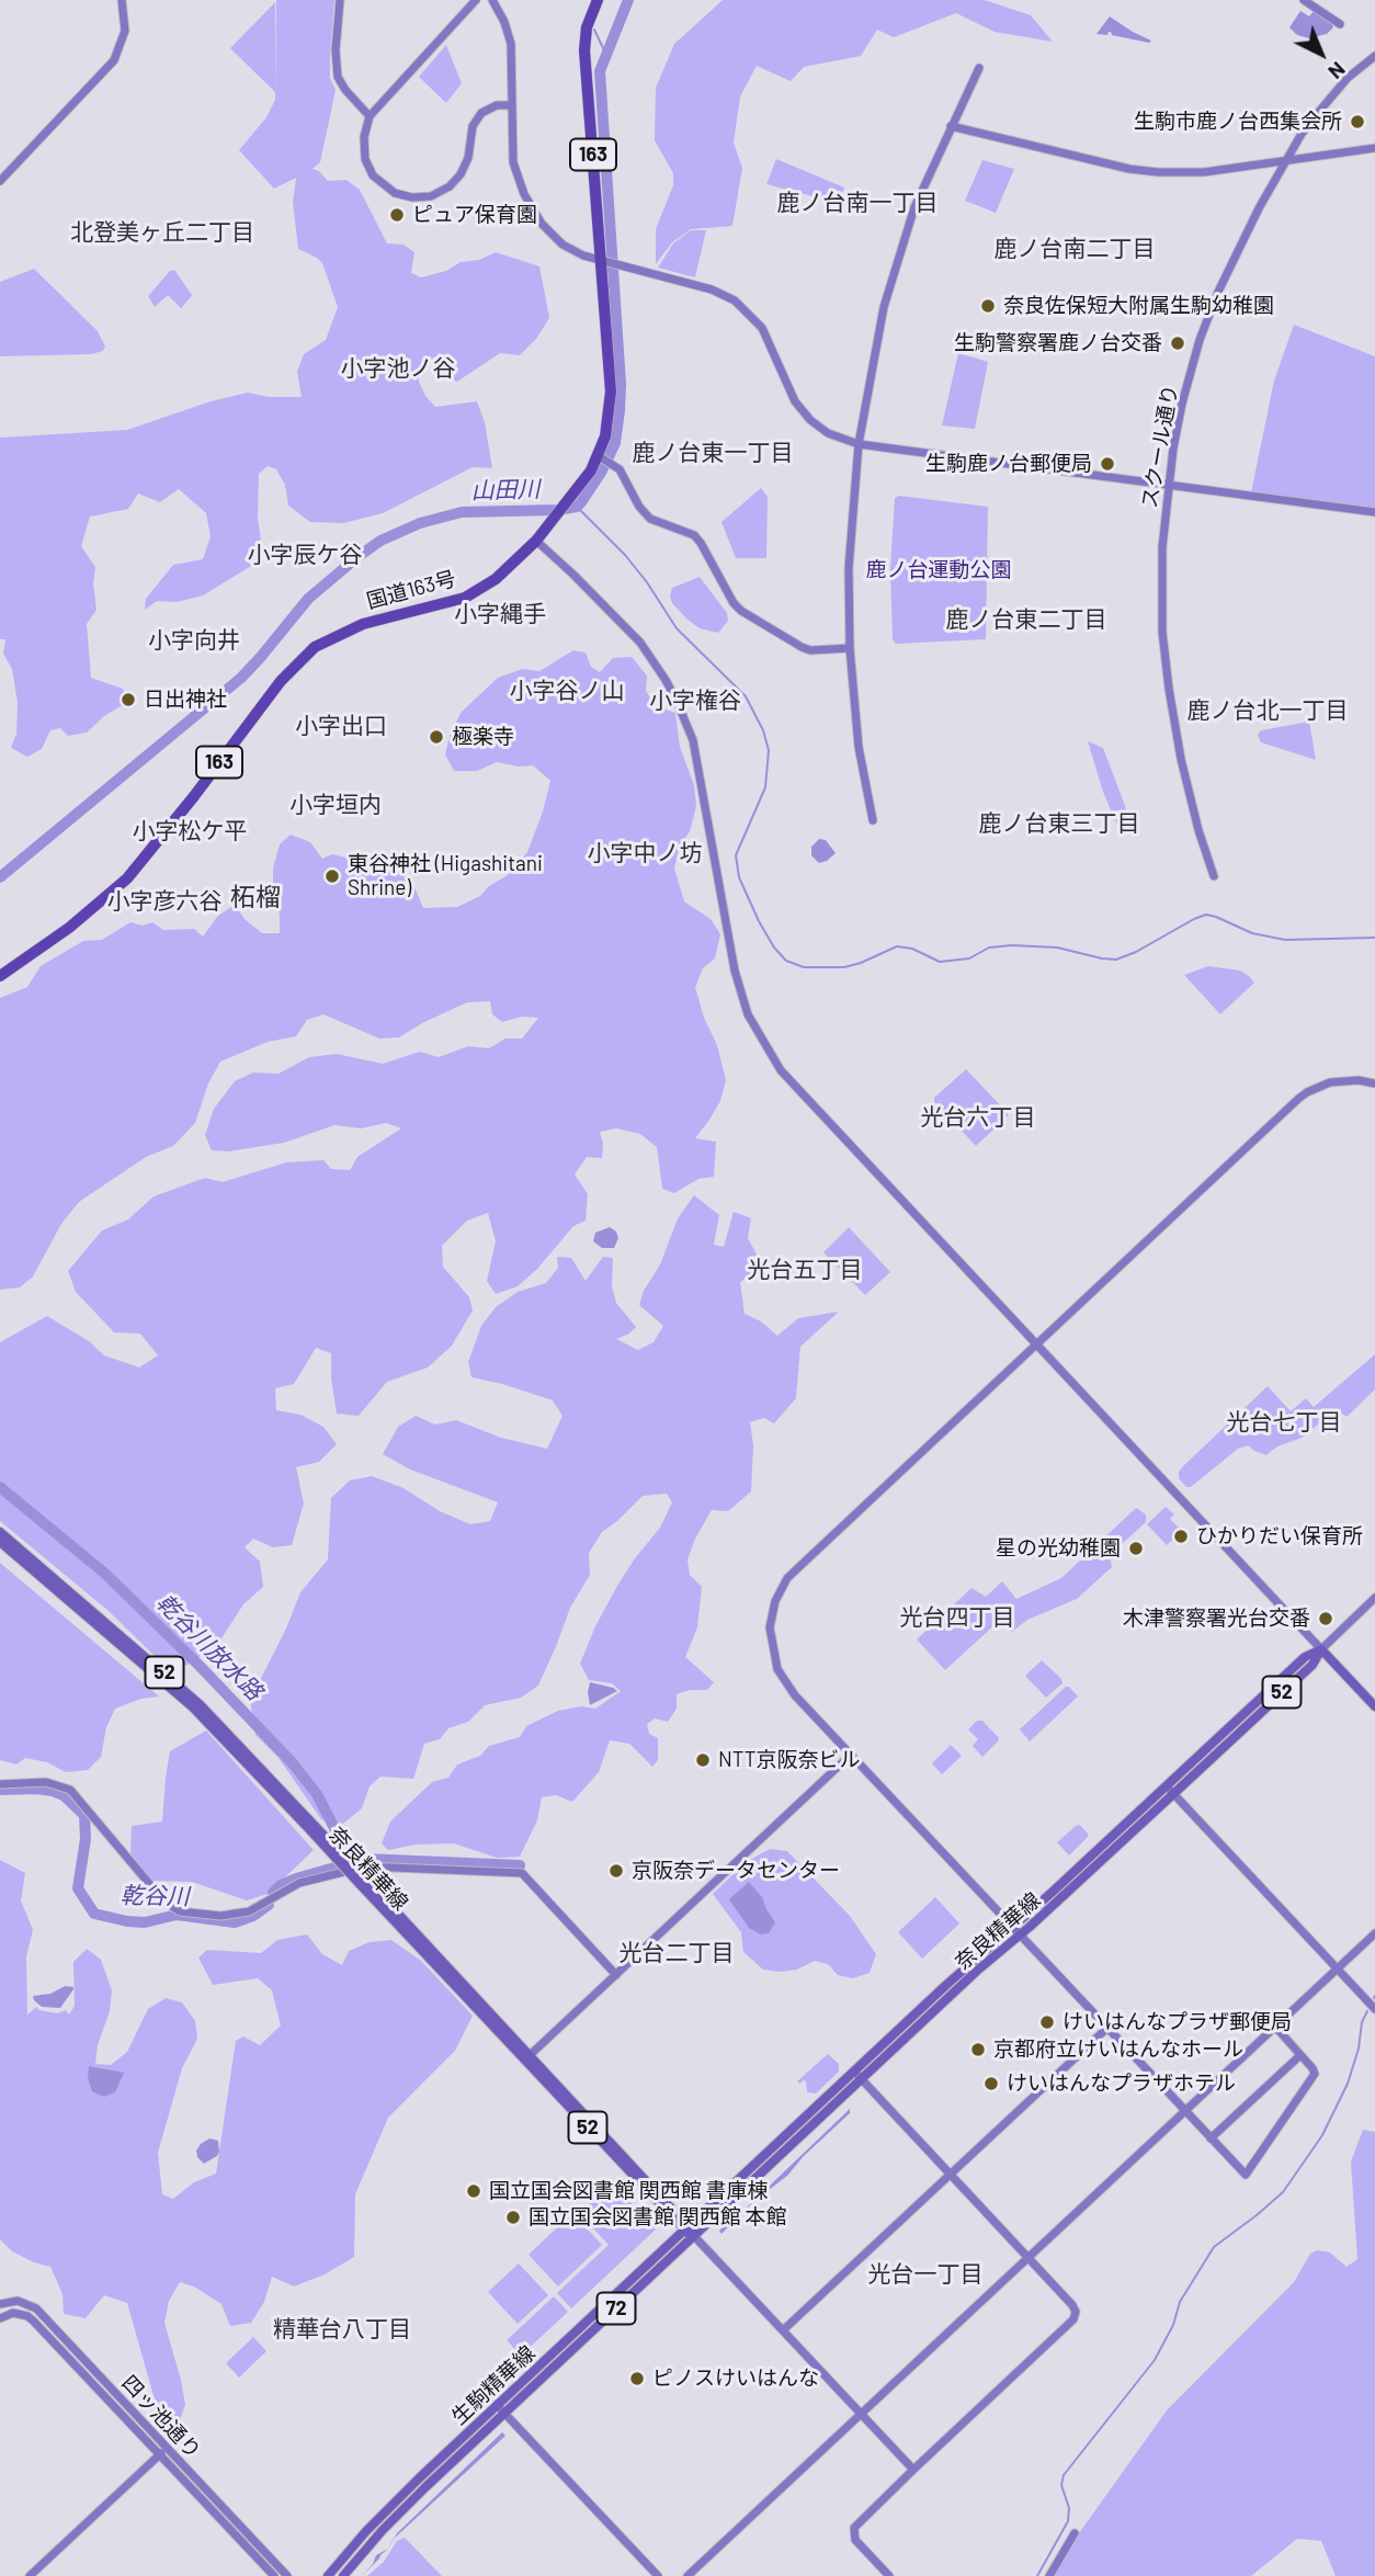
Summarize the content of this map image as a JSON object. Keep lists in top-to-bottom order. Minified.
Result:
{"streets":{"highway":["163","国道163号"],"main road":["52","奈良精華線","72","生駒精華線"],"street":["スクール通り","四ッ池通り"]},"crossings":[["奈良精華線","生駒精華線"]],"districts":["鹿ノ台南一丁目","北登美ヶ丘二丁目","鹿ノ台南二丁目","小字池ノ谷","鹿ノ台東一丁目","小字辰ケ谷","小字縄手","鹿ノ台東二丁目","小字向井","小字谷ノ山","小字権谷","鹿ノ台北一丁目","小字出口","小字垣内","鹿ノ台東三丁目","小字松ケ平","小字中ノ坊","柘榴","小字彦六谷","光台六丁目","光台五丁目","光台七丁目","光台四丁目","光台二丁目","光台一丁目","精華台八丁目"],"water":["山田川","乾谷川放水路","乾谷川"],"parks":["鹿ノ台運動公園"],"places":["生駒市鹿ノ台西集会所","ピュア保育園","奈良佐保短大附属生駒幼稚園","生駒警察署鹿ノ台交番","生駒鹿ノ台郵便局","日出神社","極楽寺","東谷神社 (Higashitani Shrine)","ひかりだい保育所","星の光幼稚園","木津警察署光台交番","NTT京阪奈ビル","京阪奈データセンター","けいはんなプラザ郵便局","京都府立けいはんなホール","けいはんなプラザホテル","国立国会図書館 関西館 書庫棟","国立国会図書館 関西館 本館","ピノスけいはんな"],"north":"bottom right"}
